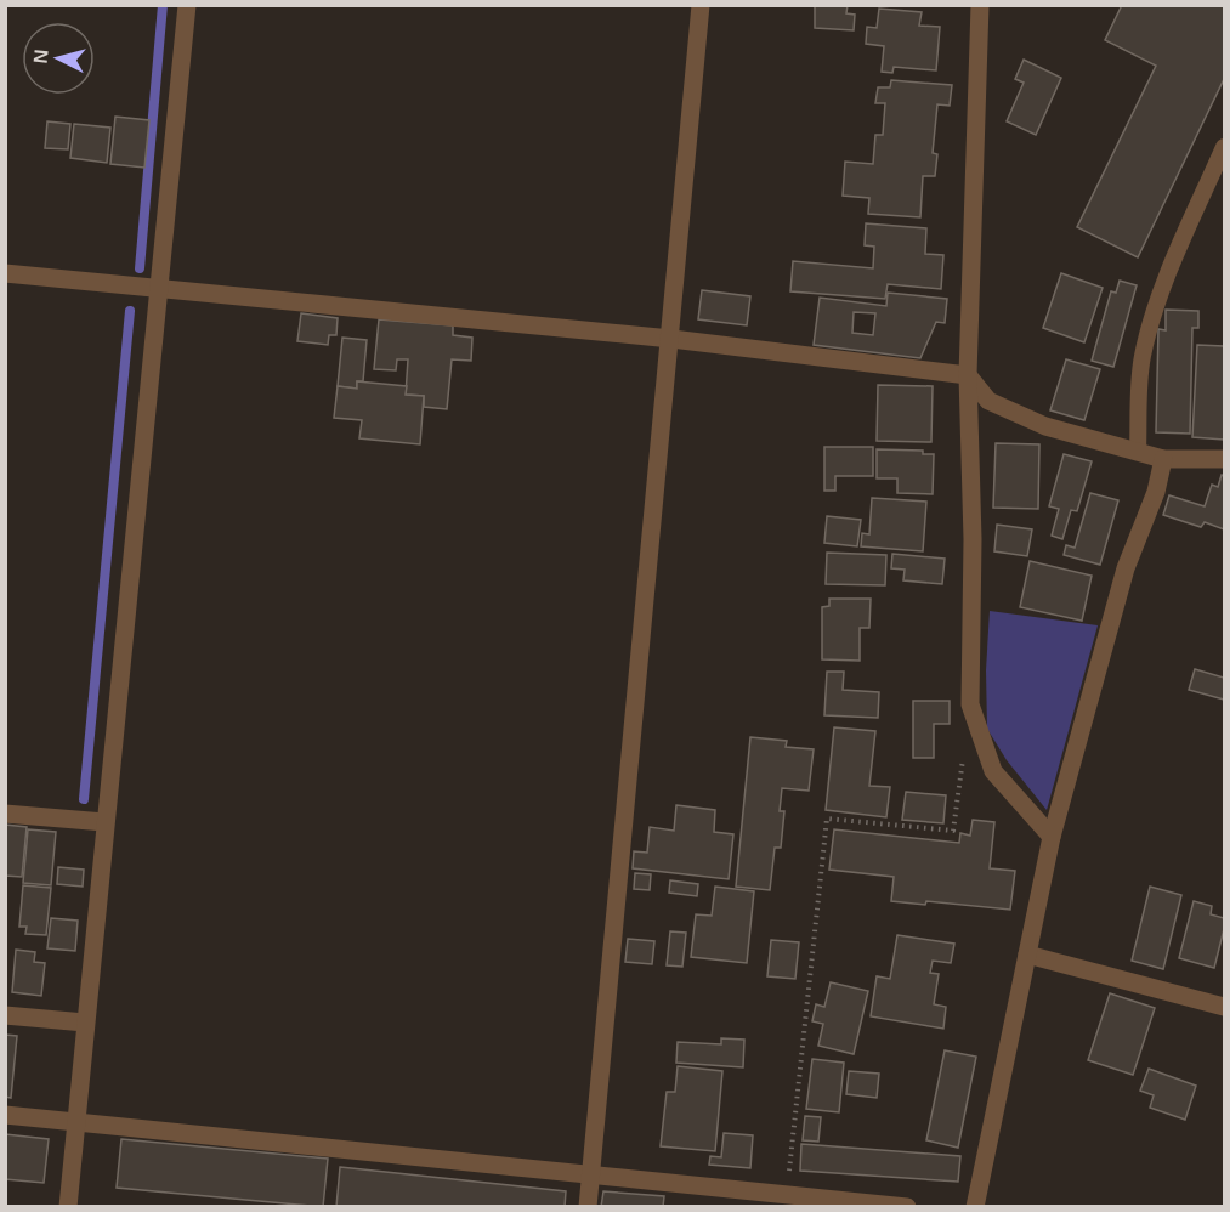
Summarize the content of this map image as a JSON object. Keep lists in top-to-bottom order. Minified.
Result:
{"north":"left"}
